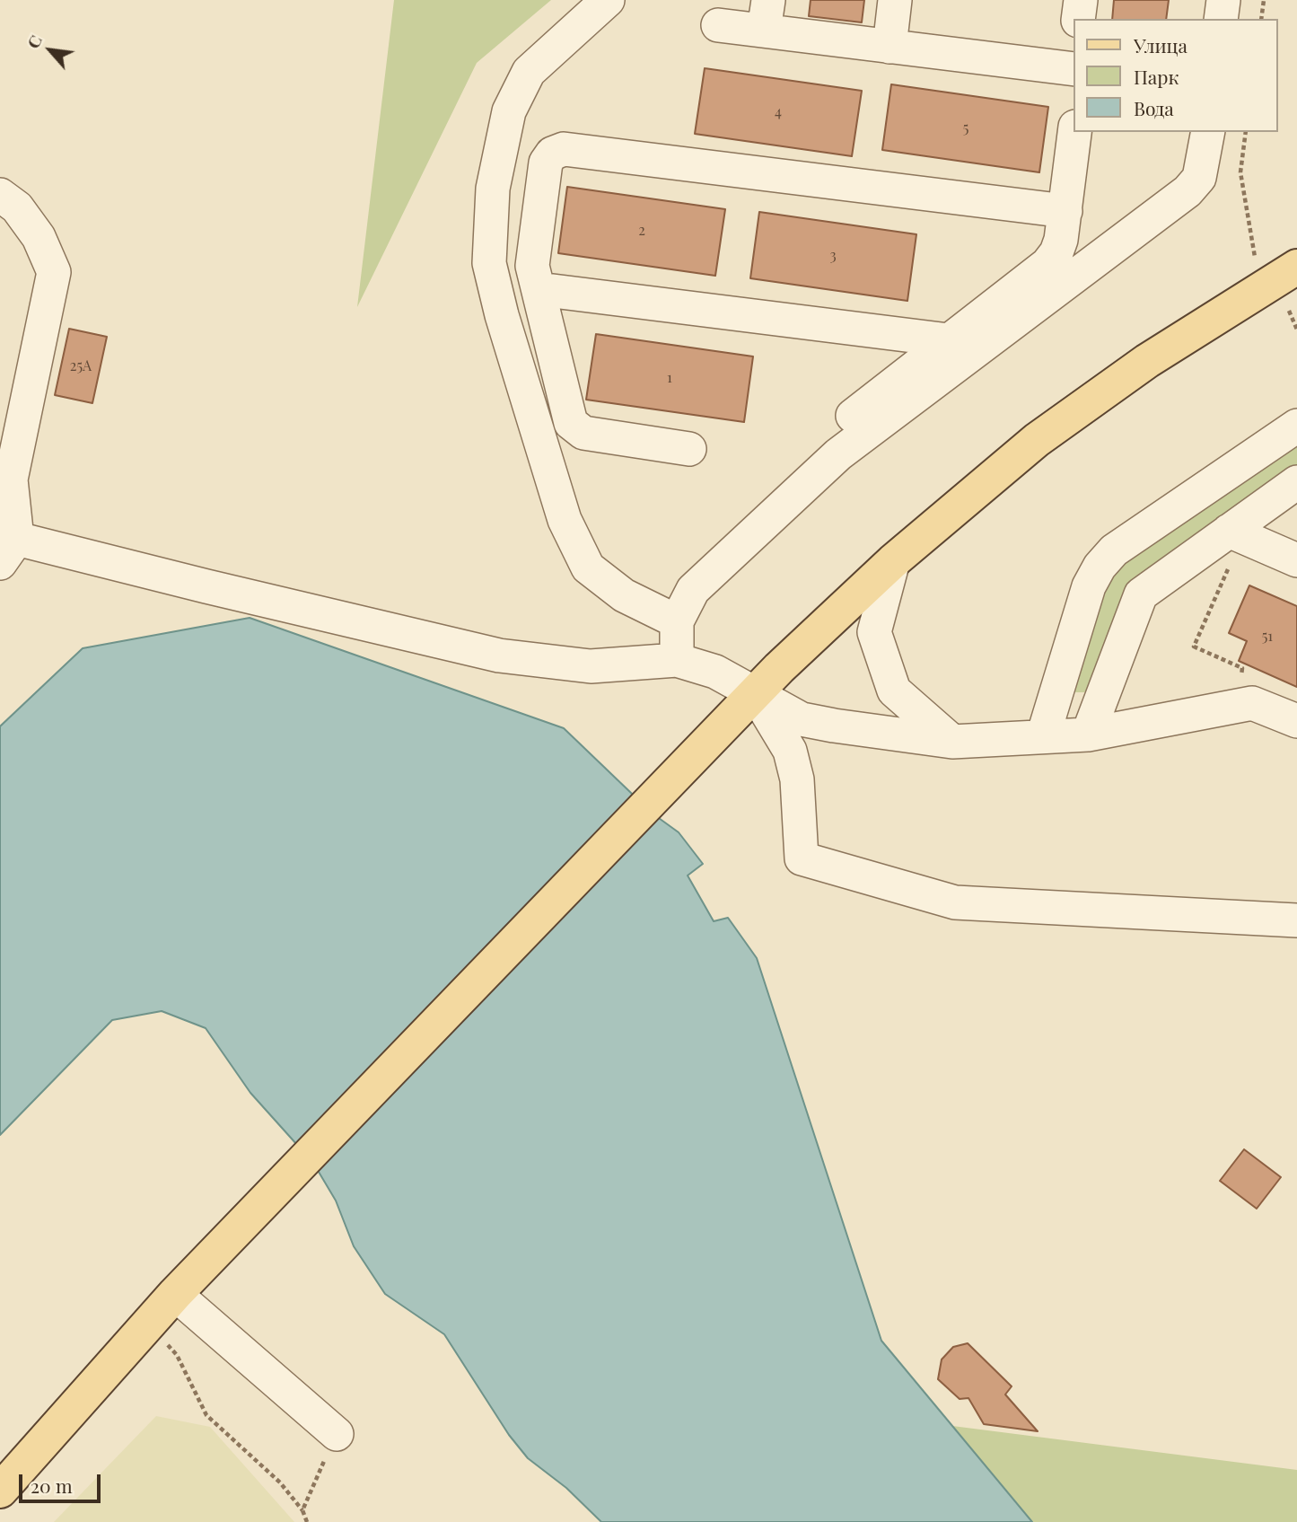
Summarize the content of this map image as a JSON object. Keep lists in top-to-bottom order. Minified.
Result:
{"house_numbers":["4","5","2","3","25А","1","51"],"legend":["Улица","Парк","Вода"],"scale_bar":"20 m","north":"top left"}
